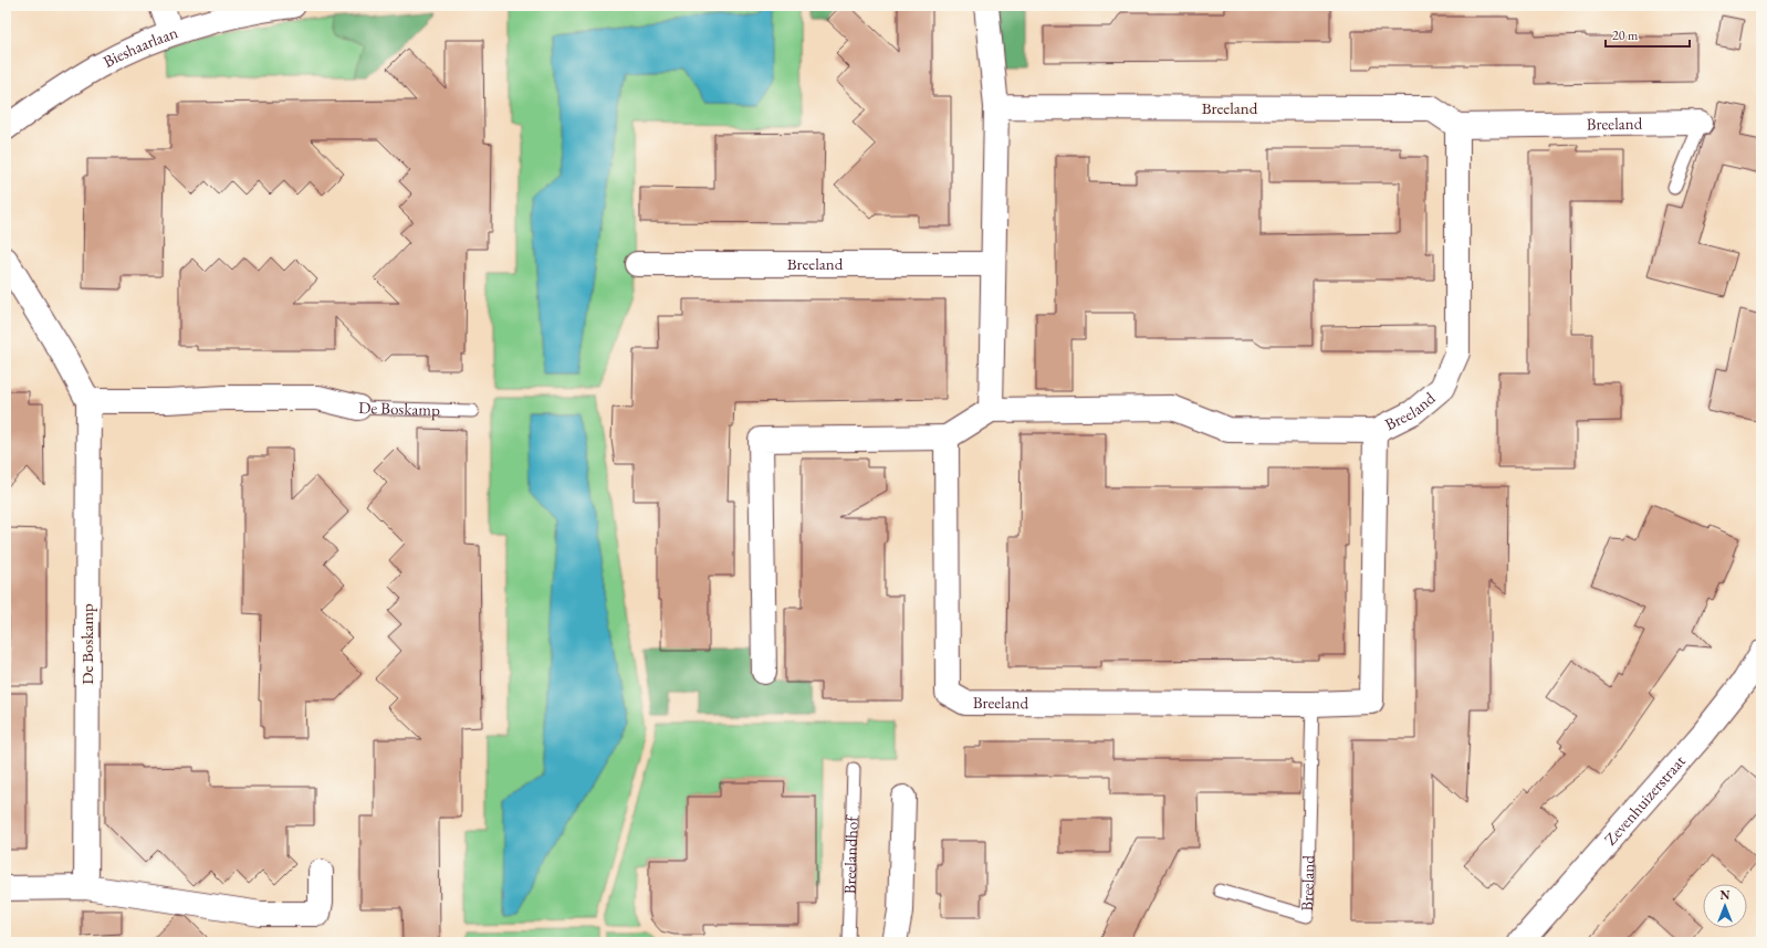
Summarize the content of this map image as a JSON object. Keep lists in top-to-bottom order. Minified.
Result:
{"streets":{"street":["Bieshaarlaan","Breeland","De Boskamp","Zevenhuizerstraat"],"lane":["Breelandhof"]},"scale_bar":"20 m","north":"top"}
